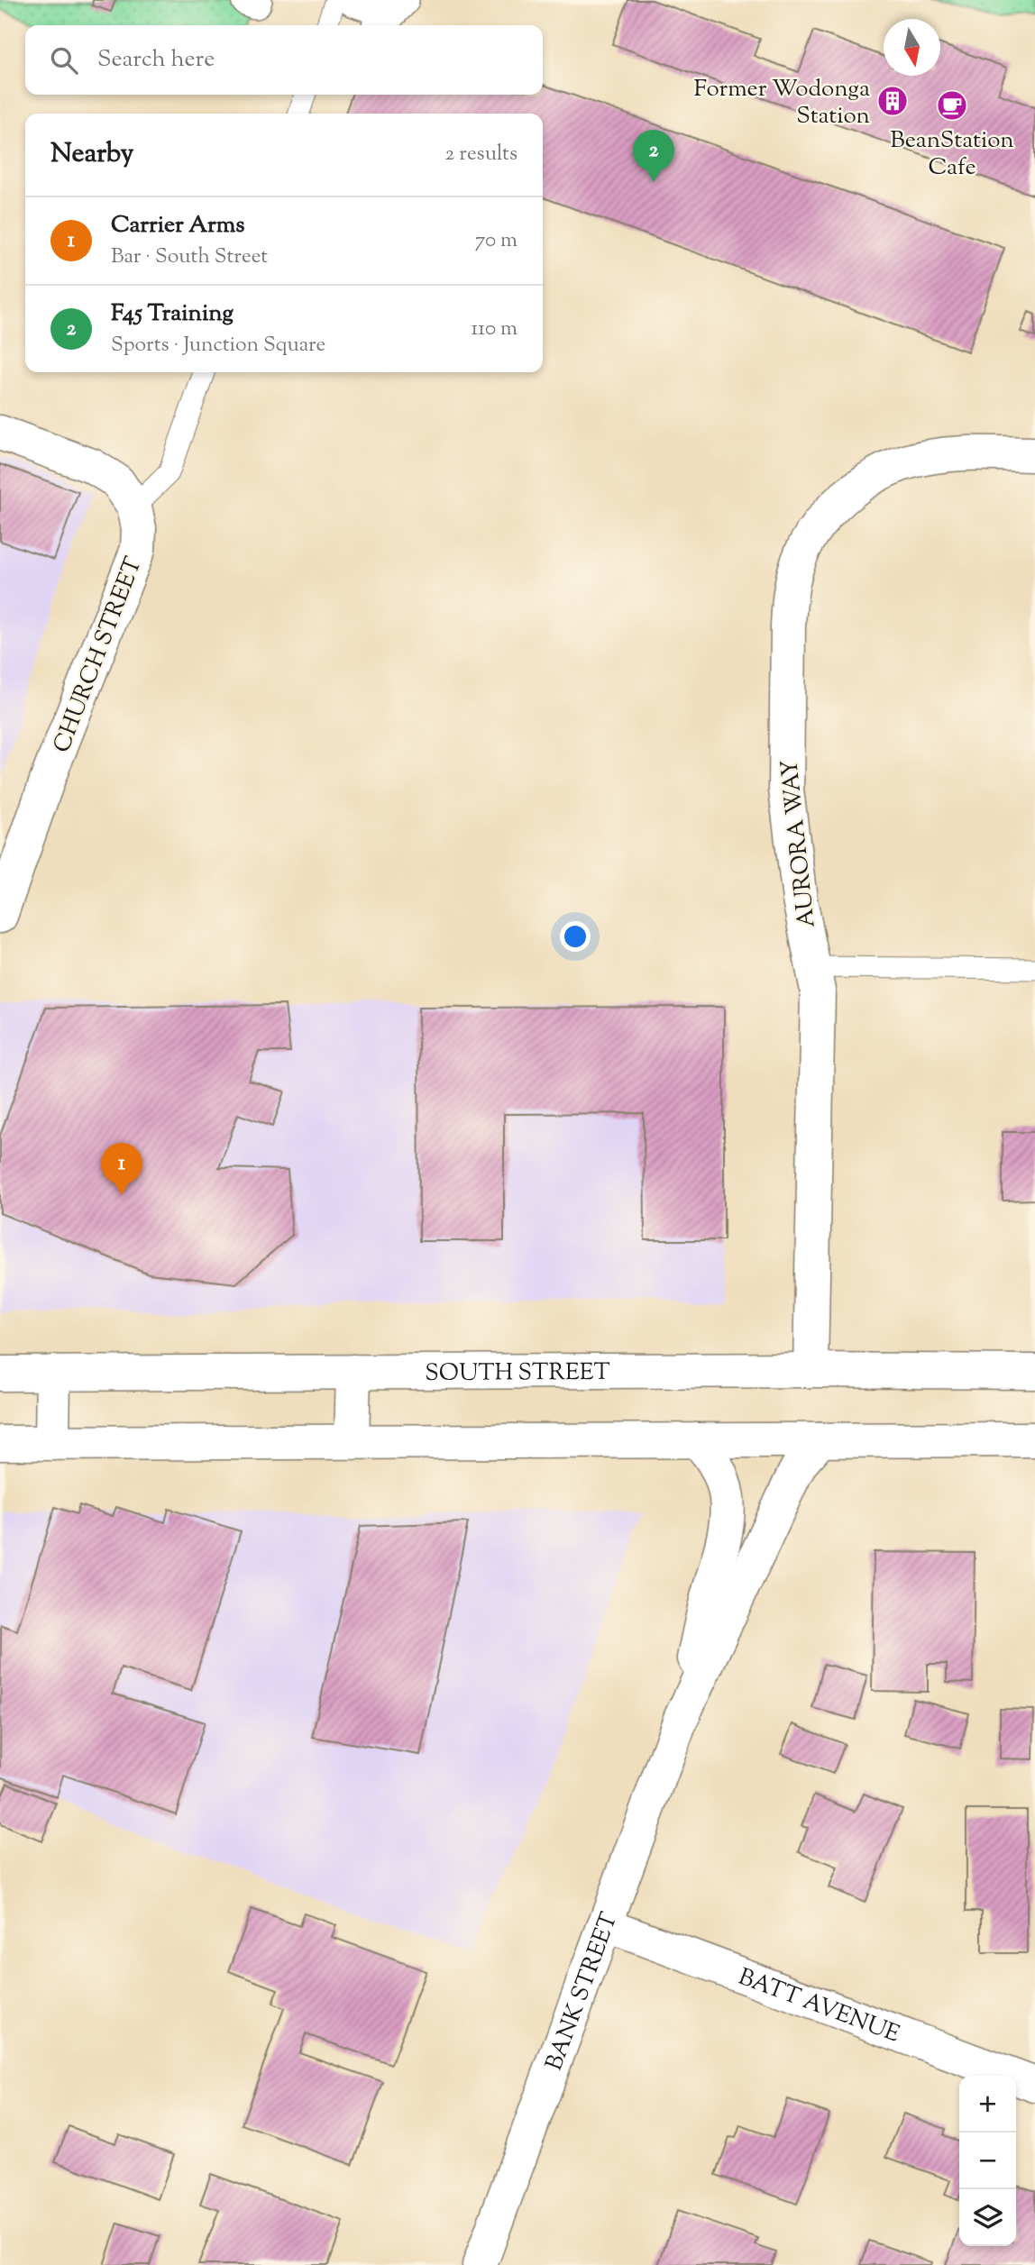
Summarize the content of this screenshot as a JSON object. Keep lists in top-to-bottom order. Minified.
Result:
{"streets":{"street":["CHURCH STREET","AURORA WAY","SOUTH STREET","BANK STREET","BATT AVENUE"]},"crossings":[["AURORA WAY","SOUTH STREET"],["BANK STREET","BATT AVENUE"]],"places":{"building":["Former Wodonga Station"],"cafe":["BeanStation Cafe"]},"north":"bottom","page":{"search":"Search here","heading":["Nearby","2 results"],"pins":["2","1"],"list":[{"mark":"1","name":"Carrier Arms","note":"Bar · South Street","value":"70 m"},{"mark":"2","name":"F45 Training","note":"Sports · Junction Square","value":"110 m"}],"map_buttons":["+","−"]}}
